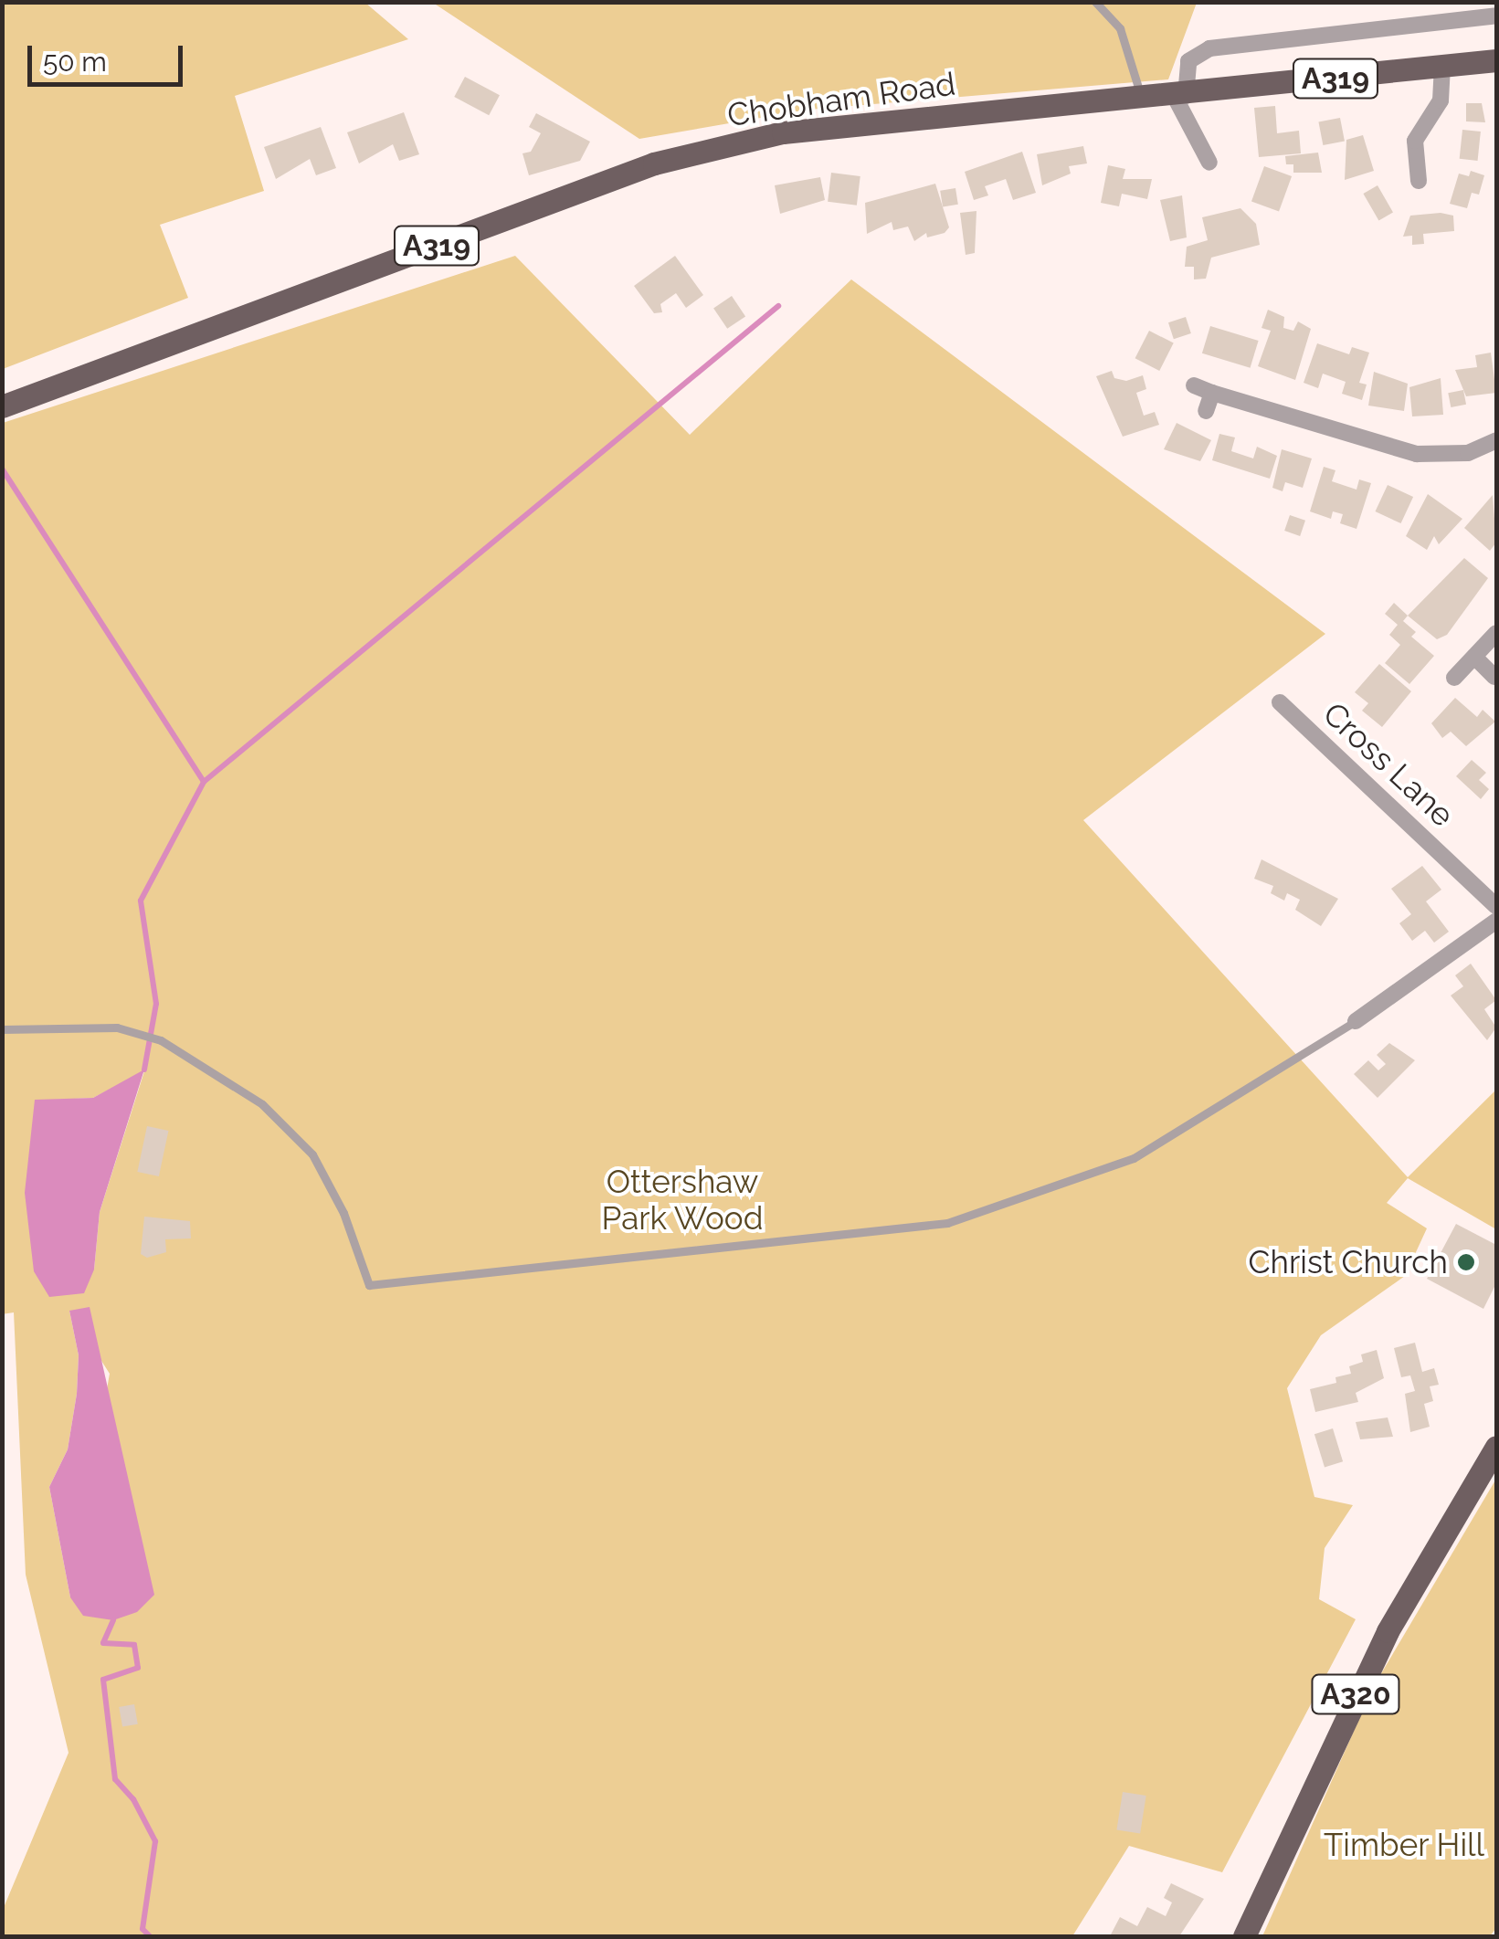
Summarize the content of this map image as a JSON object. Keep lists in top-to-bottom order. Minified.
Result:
{"streets":{"main road":["A319","Chobham Road","A320"],"street":["Cross Lane"]},"parks":["Ottershaw Park Wood","Timber Hill"],"places":["Christ Church"],"scale_bar":"50 m"}
